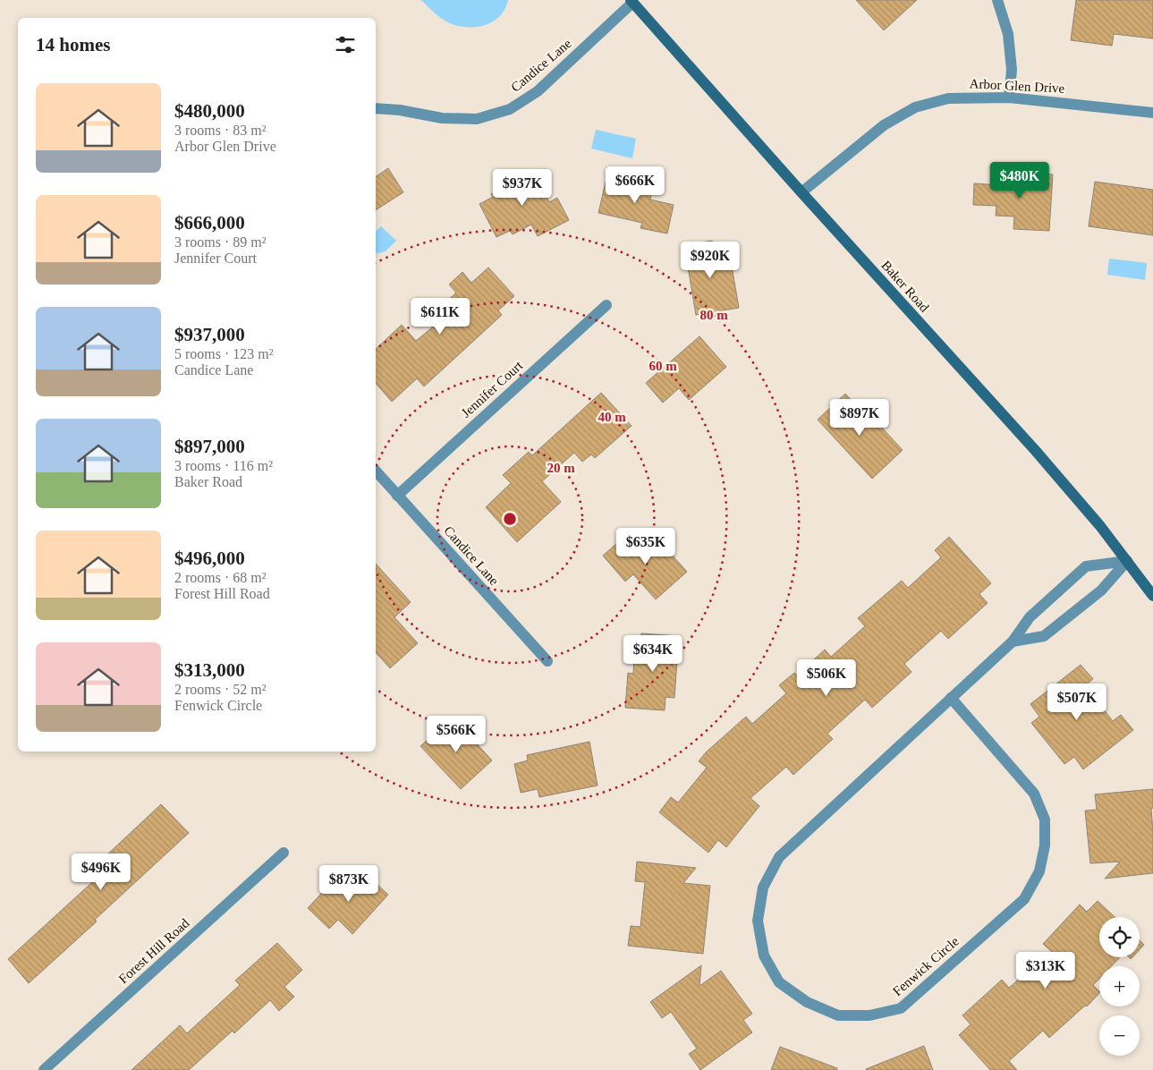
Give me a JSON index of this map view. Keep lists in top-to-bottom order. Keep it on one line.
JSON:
{"streets":{"main road":["Baker Road"],"street":["Candice Lane","Arbor Glen Drive","Jennifer Court","Forest Hill Road","Fenwick Circle"]},"crossings":[["Candice Lane","Baker Road"],["Candice Lane","Jennifer Court"],["Arbor Glen Drive","Baker Road"],["Baker Road","Fenwick Circle"]],"page":{"heading":"14 homes","list":[{"name":"$480,000","note":"3 rooms · 83 m² · Arbor Glen Drive"},{"name":"$666,000","note":"3 rooms · 89 m² · Jennifer Court"},{"name":"$937,000","note":"5 rooms · 123 m² · Candice Lane"},{"name":"$897,000","note":"3 rooms · 116 m² · Baker Road"},{"name":"$496,000","note":"2 rooms · 68 m² · Forest Hill Road"},{"name":"$313,000","note":"2 rooms · 52 m² · Fenwick Circle"}],"price":["$480K","$666K","$937K","$920K","$611K","$897K","$635K","$634K","$506K","$507K","$566K","$496K","$873K","$313K"],"map_buttons":["+","−"]},"rings":["80 m","60 m","40 m","20 m"]}
